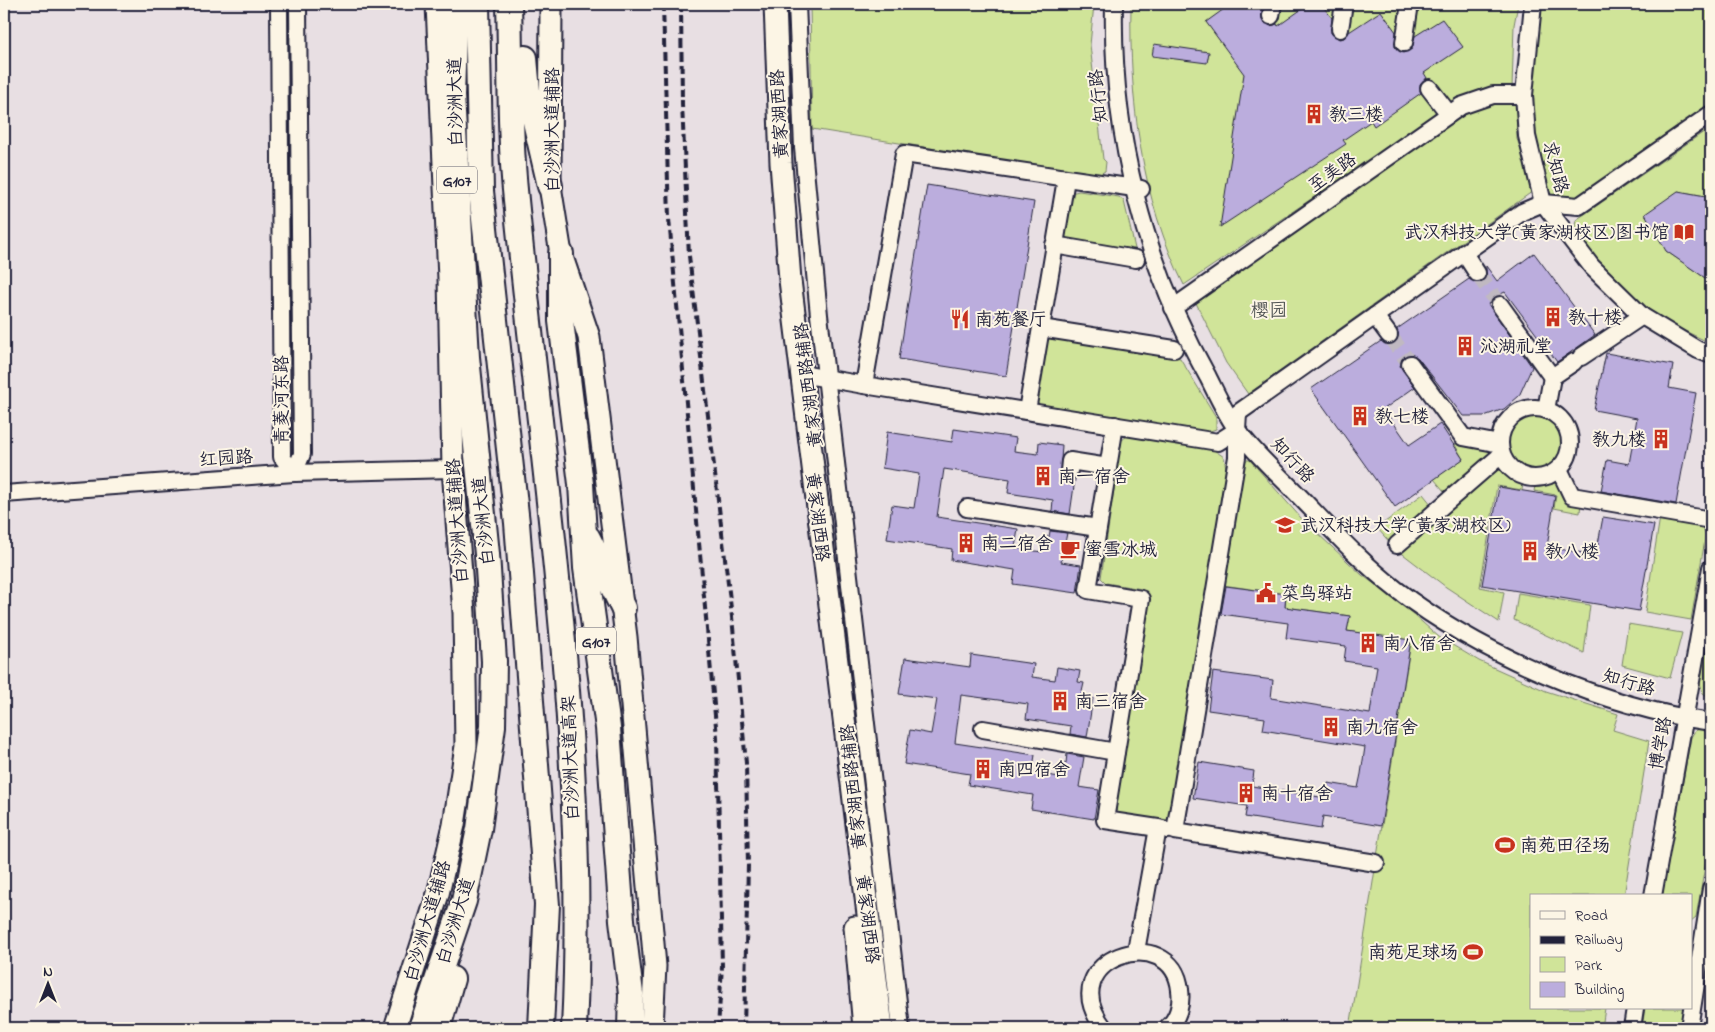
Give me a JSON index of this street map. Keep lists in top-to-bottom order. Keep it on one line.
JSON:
{"streets":{"highway":["白沙洲大道","G107","白沙洲大道高架"],"main road":["黄家湖西路","白沙洲大道辅路"],"street":["知行路","求知路","至美路","黄家湖西路辅路","青菱河东路","红园路","博学路"]},"crossings":[["知行路","至美路"],["知行路","博学路"],["白沙洲大道","白沙洲大道高架"],["白沙洲大道辅路","G107"],["白沙洲大道辅路","红园路"],["求知路","至美路"],["青菱河东路","红园路"]],"parks":["樱园"],"places":{"building":["教三楼","教十楼","沁湖礼堂","教七楼","教九楼","南一宿舍","南二宿舍","教八楼","南八宿舍","南三宿舍","南九宿舍","南四宿舍","南十宿舍"],"library":["武汉科技大学(黄家湖校区)图书馆"],"restaurant":["南苑餐厅"],"school or university":["武汉科技大学(黄家湖校区)"],"cafe":["蜜雪冰城"],"public building":["菜鸟驿站"],"sports":["南苑田径场","南苑足球场"]},"legend":["Road","Railway","Park","Building"],"north":"top"}
